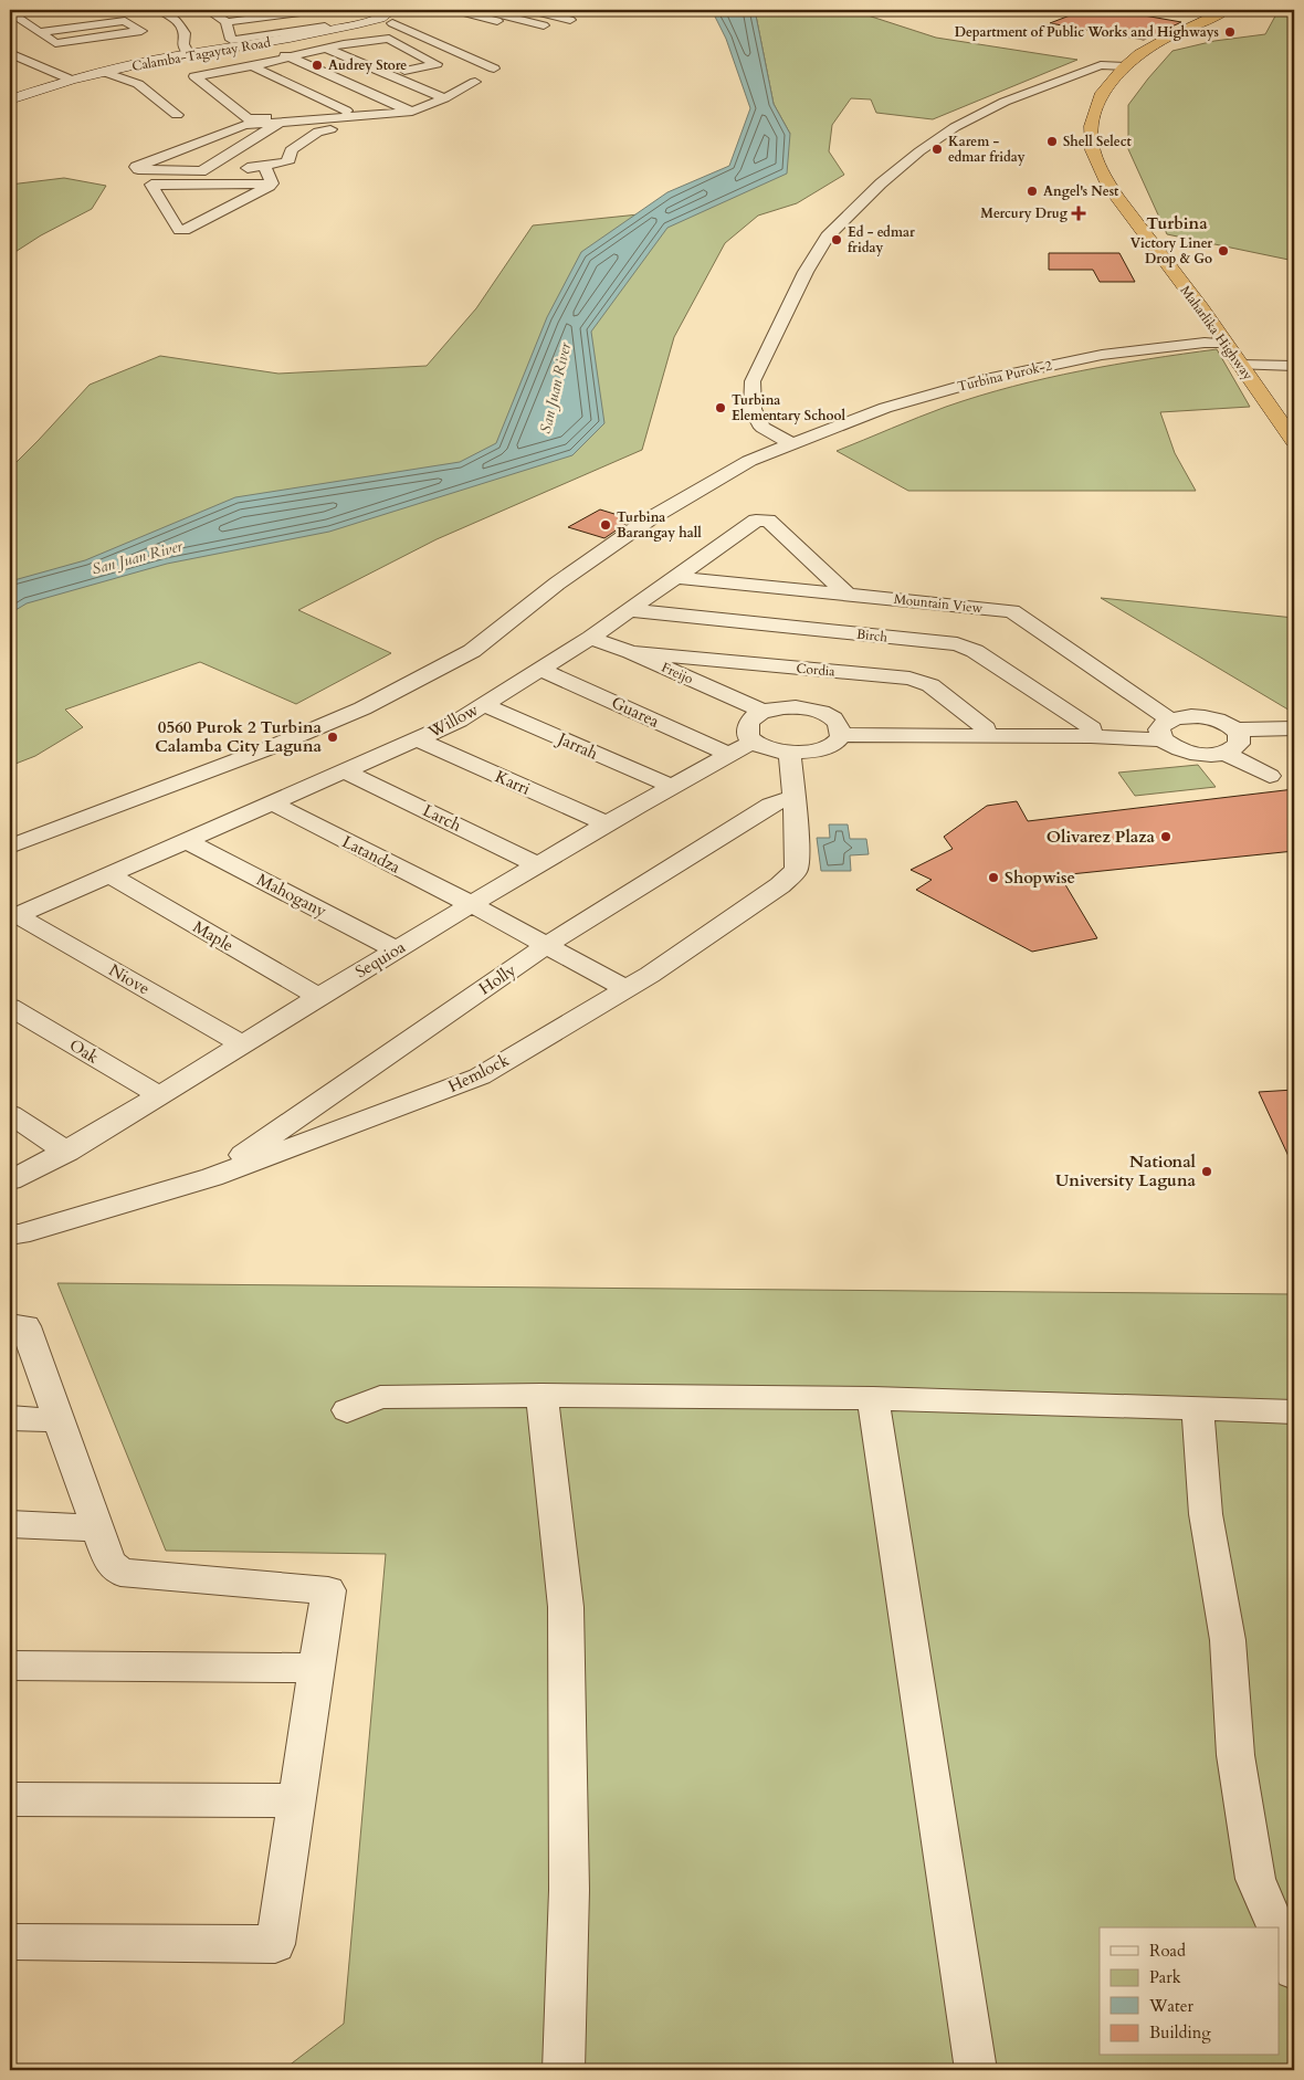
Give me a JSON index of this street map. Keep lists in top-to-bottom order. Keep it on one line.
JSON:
{"streets":{"highway":["Maharlika Highway"],"main road":["Calamba-Tagaytay Road"],"street":["Turbina Purok-2","Mountain View","Birch","Cordia","Freijo","Guarea","Willow","Jarrah","Karri","Larch","Latandza","Mahogany","Maple","Sequioa","Niove","Holly","Oak","Hemlock"]},"crossings":[["Maharlika Highway","Turbina Purok-2"],["Mountain View","Willow"],["Birch","Willow"],["Cordia","Freijo"],["Freijo","Willow"],["Guarea","Willow"],["Guarea","Sequioa"],["Willow","Jarrah"],["Willow","Karri"],["Willow","Larch"],["Willow","Latandza"],["Willow","Mahogany"],["Willow","Maple"],["Willow","Niove"],["Jarrah","Sequioa"],["Karri","Sequioa"],["Larch","Sequioa"],["Latandza","Sequioa"],["Latandza","Holly"],["Latandza","Hemlock"],["Mahogany","Sequioa"],["Maple","Sequioa"],["Sequioa","Niove"],["Sequioa","Oak"],["Holly","Hemlock"]],"districts":["Turbina"],"water":["San Juan River"],"places":{"other":["Department of Public Works and Highways","Audrey Store","Shell Select","Karem - edmar friday","Angel's Nest","Ed - edmar friday","Victory Liner Drop & Go","Turbina Elementary School","Turbina Barangay hall","0560 Purok 2 Turbina Calamba City Laguna","Olivarez Plaza","Shopwise","National University Laguna"],"health":["Mercury Drug"]},"legend":["Road","Park","Water","Building"]}
